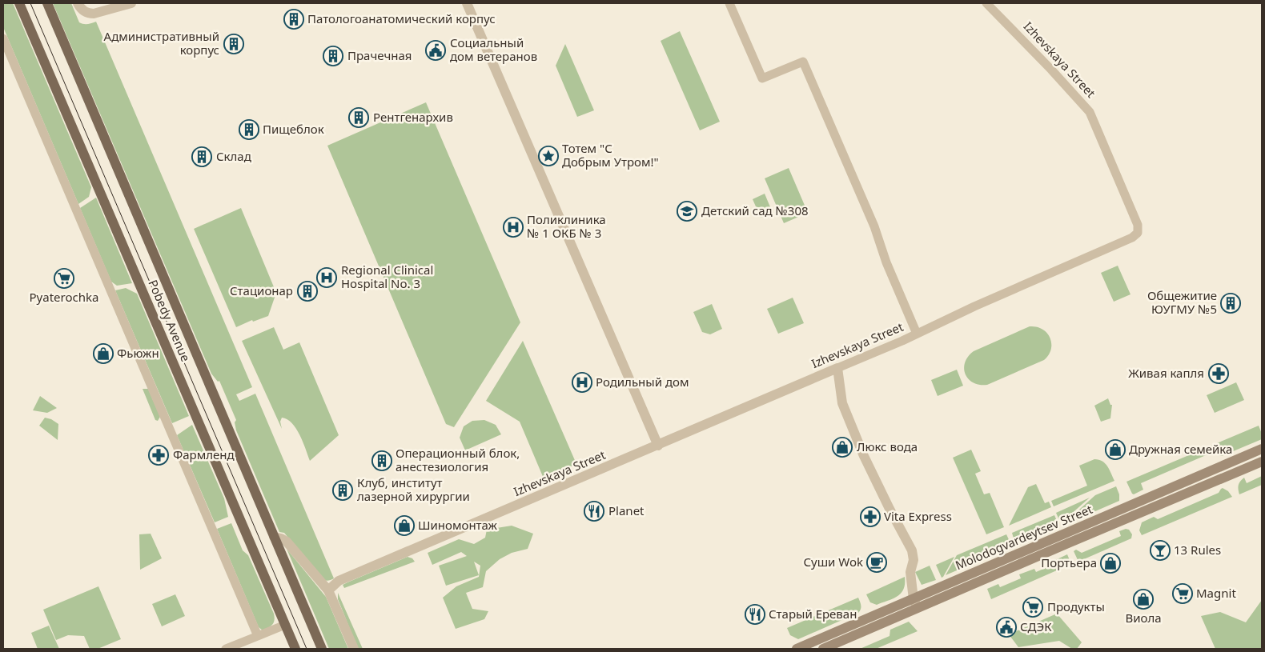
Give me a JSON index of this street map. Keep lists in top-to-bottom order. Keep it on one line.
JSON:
{"streets":{"main road":["Pobedy Avenue","Molodogvardeytsev Street"],"street":["Izhevskaya Street"]},"places":{"building":["Патологоанатомический корпус","Административный корпус","Прачечная","Рентгенархив","Пищеблок","Склад","Стационар","Общежитие ЮУГМУ №5","Операционный блок, анестезиология","Клуб, институт лазерной хирургии"],"public building":["Социальный дом ветеранов","СДЭК"],"place":["Тотем \"С Добрым Утром!\""],"school or university":["Детский сад №308"],"hospital":["Поликлиника № 1 ОКБ № 3","Regional Clinical Hospital No. 3","Родильный дом"],"supermarket":["Pyaterochka","Magnit","Продукты"],"shop":["Фьюжн","Люкс вода","Дружная семейка","Шиномонтаж","Портьера","Виола"],"pharmacy":["Живая капля","Фармленд","Vita Express"],"restaurant":["Planet","Старый Ереван"],"bar":["13 Rules"],"cafe":["Суши Wok"]}}
